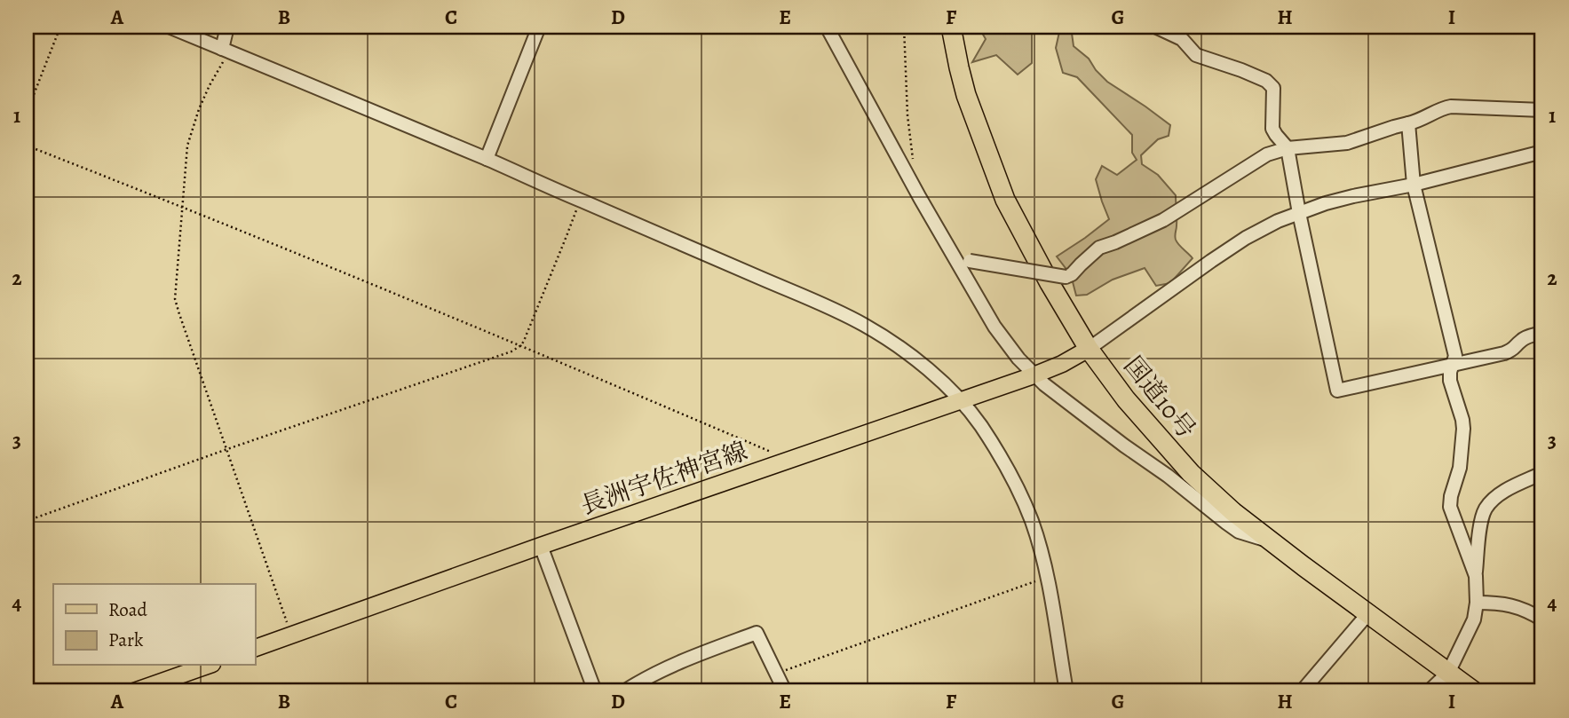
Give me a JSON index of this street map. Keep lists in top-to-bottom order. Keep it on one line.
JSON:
{"streets":{"highway":["国道10号"],"main road":["長洲宇佐神宮線"]},"crossings":[["国道10号","長洲宇佐神宮線"]],"legend":["Road","Park"],"grid":{"columns":["A","B","C","D","E","F","G","H","I"],"rows":["1","2","3","4"]}}
